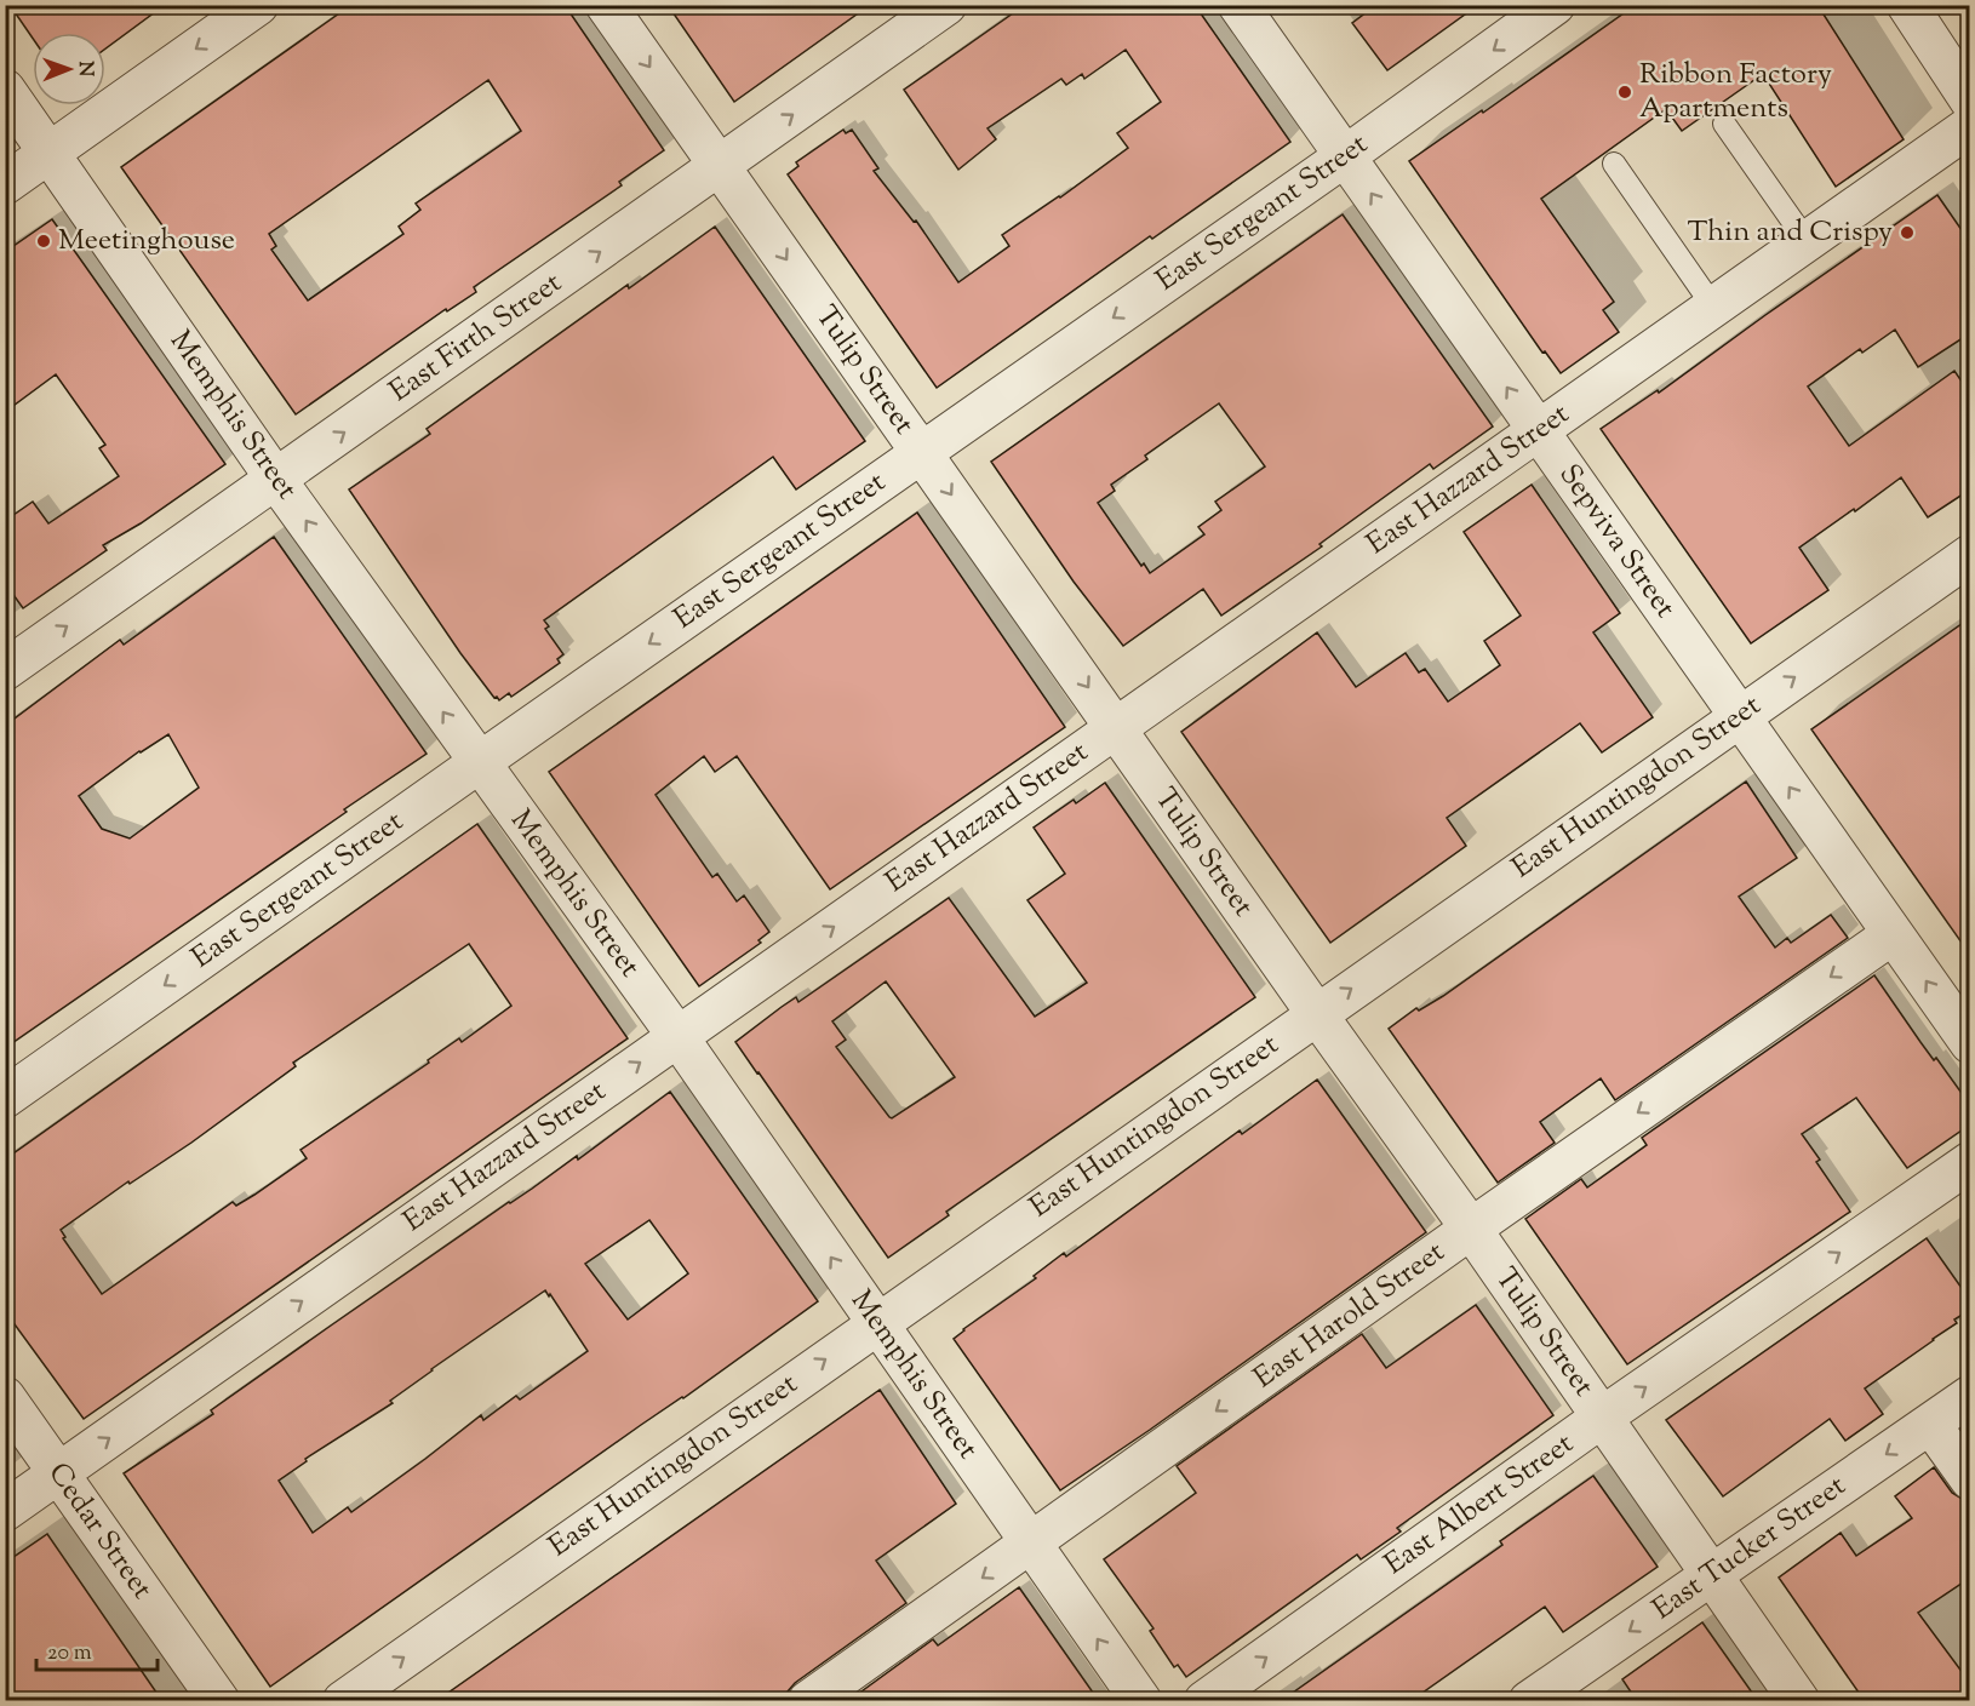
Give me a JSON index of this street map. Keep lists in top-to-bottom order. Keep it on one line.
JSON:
{"streets":{"street":["East Sergeant Street","East Firth Street","Tulip Street","Memphis Street","East Hazzard Street","Sepviva Street","East Huntingdon Street","East Harold Street","East Albert Street","Cedar Street","East Tucker Street"]},"crossings":[["East Sergeant Street","Tulip Street"],["East Sergeant Street","Memphis Street"],["East Sergeant Street","Sepviva Street"],["East Firth Street","Tulip Street"],["East Firth Street","Memphis Street"],["Tulip Street","East Hazzard Street"],["Tulip Street","East Huntingdon Street"],["Tulip Street","East Harold Street"],["Tulip Street","East Albert Street"],["Tulip Street","East Tucker Street"],["Memphis Street","East Hazzard Street"],["Memphis Street","East Huntingdon Street"],["Memphis Street","East Harold Street"],["East Hazzard Street","Sepviva Street"],["East Hazzard Street","Cedar Street"],["Sepviva Street","East Huntingdon Street"],["Sepviva Street","East Harold Street"]],"one_way":["East Sergeant Street","East Firth Street","Tulip Street","Memphis Street","East Hazzard Street","Sepviva Street","East Huntingdon Street","East Harold Street","East Albert Street","East Tucker Street"],"places":["Ribbon Factory Apartments","Thin and Crispy","Meetinghouse"],"scale_bar":"20 m","north":"right"}
